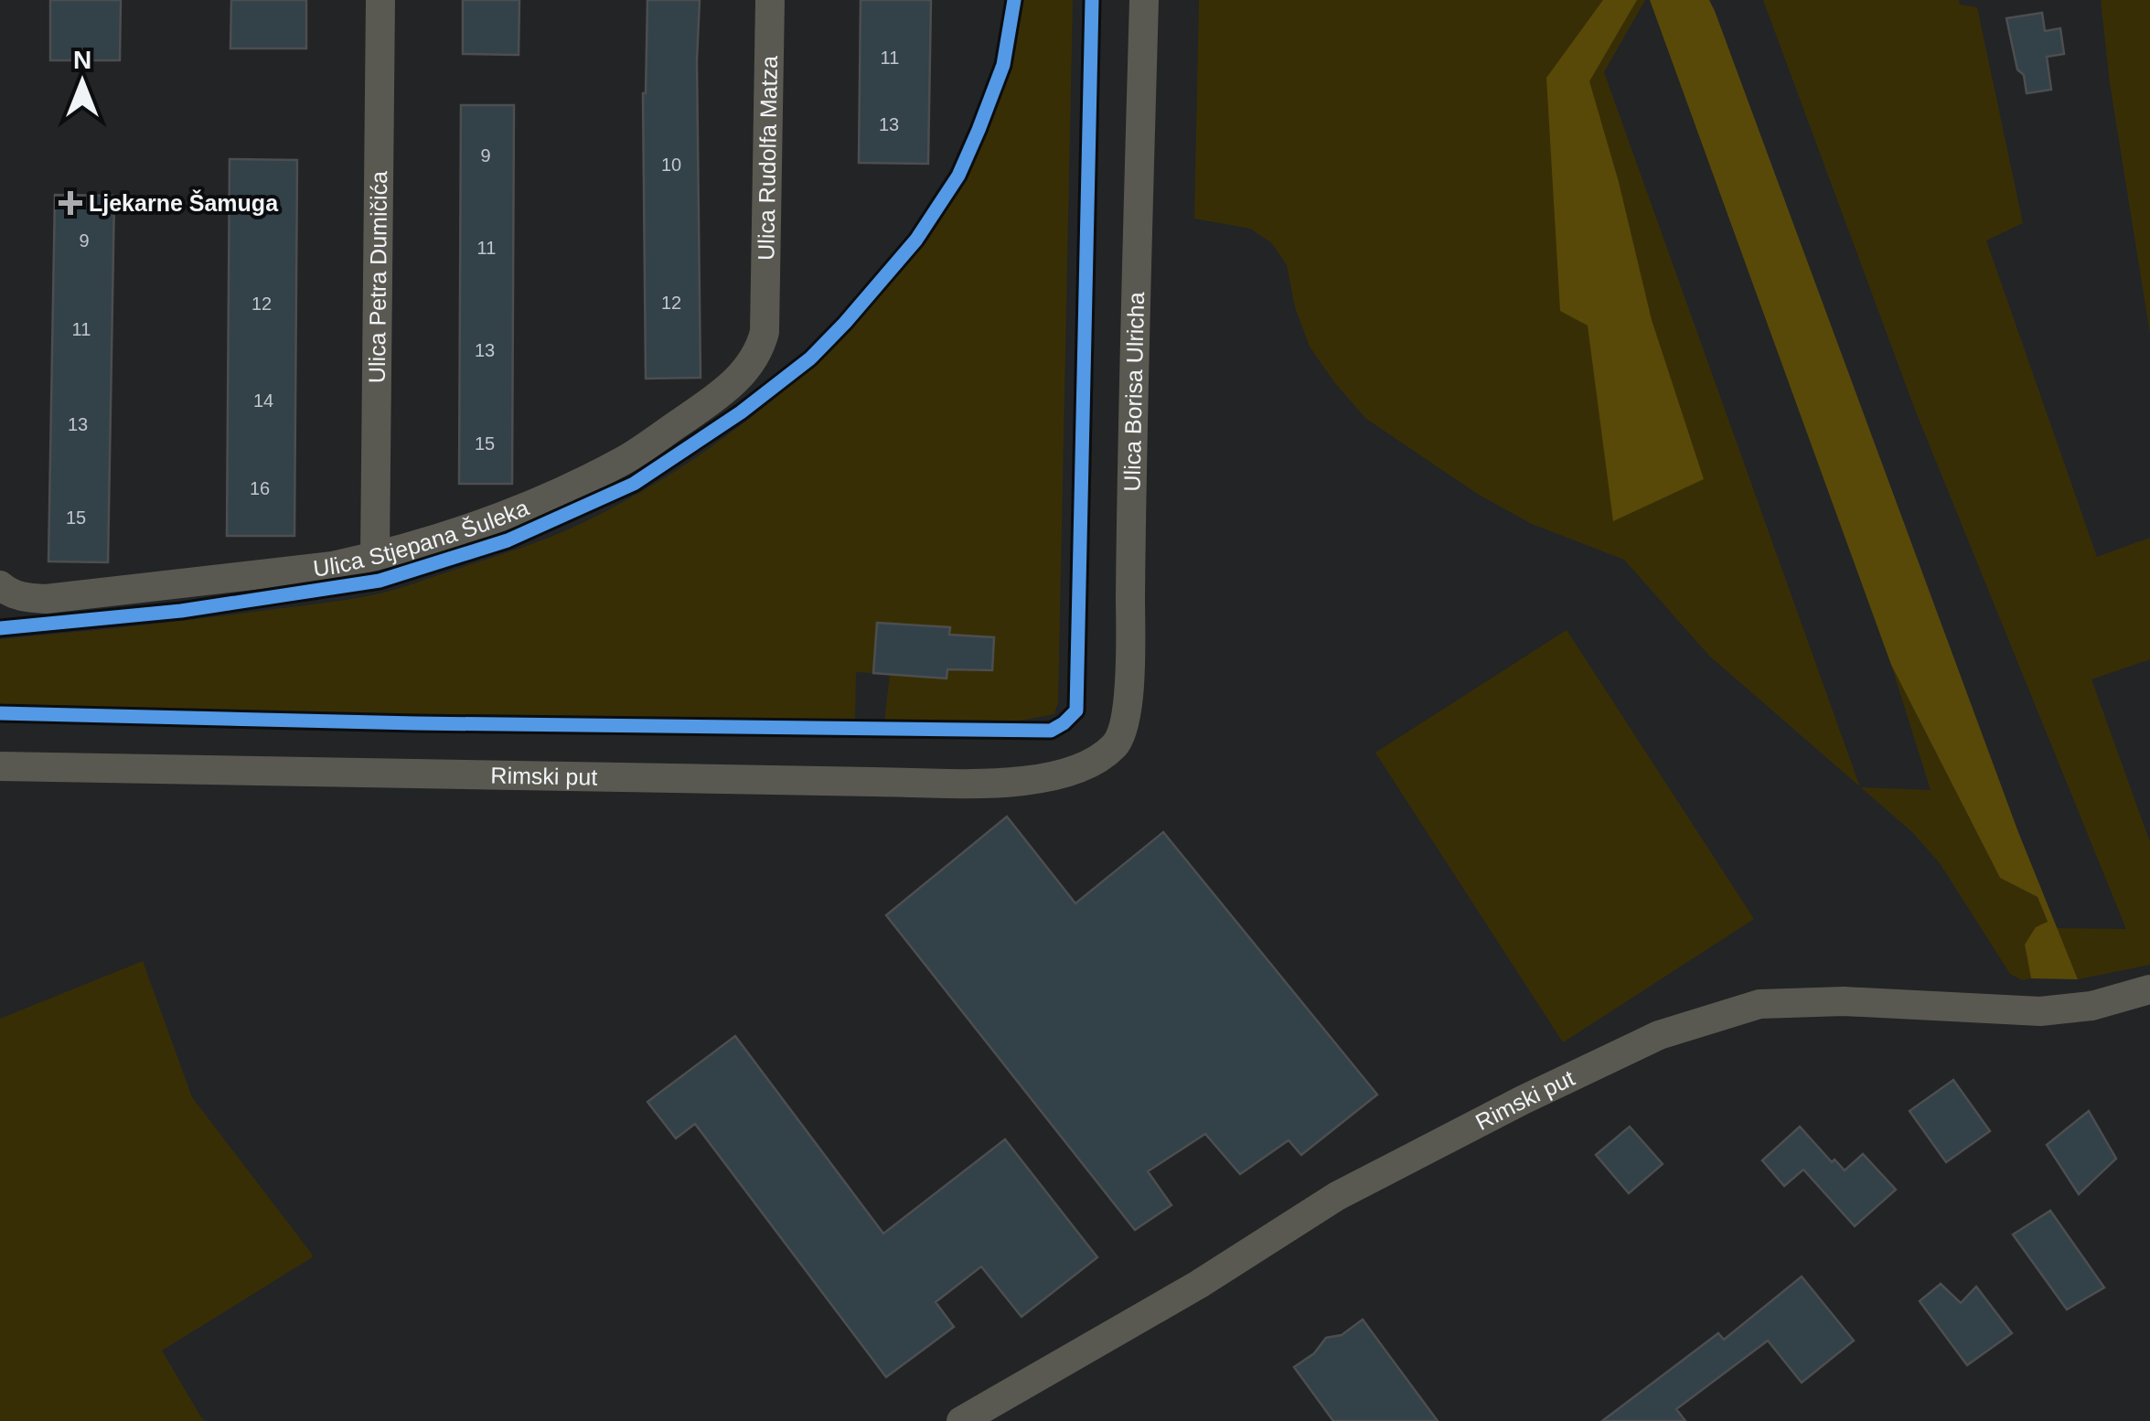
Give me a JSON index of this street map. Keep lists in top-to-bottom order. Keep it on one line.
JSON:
{"streets":{"street":["Ulica Rudolfa Matza","Ulica Petra Dumičića","Ulica Borisa Ulricha","Ulica Stjepana Šuleka","Rimski put"]},"crossings":[["Ulica Rudolfa Matza","Ulica Stjepana Šuleka"],["Ulica Petra Dumičića","Ulica Stjepana Šuleka"],["Ulica Borisa Ulricha","Rimski put"]],"places":{"health":["Ljekarne Šamuga"]},"house_numbers":["11","13","9","10","9","11","12","12","11","13","14","13","15","16","15"],"north":"top"}
